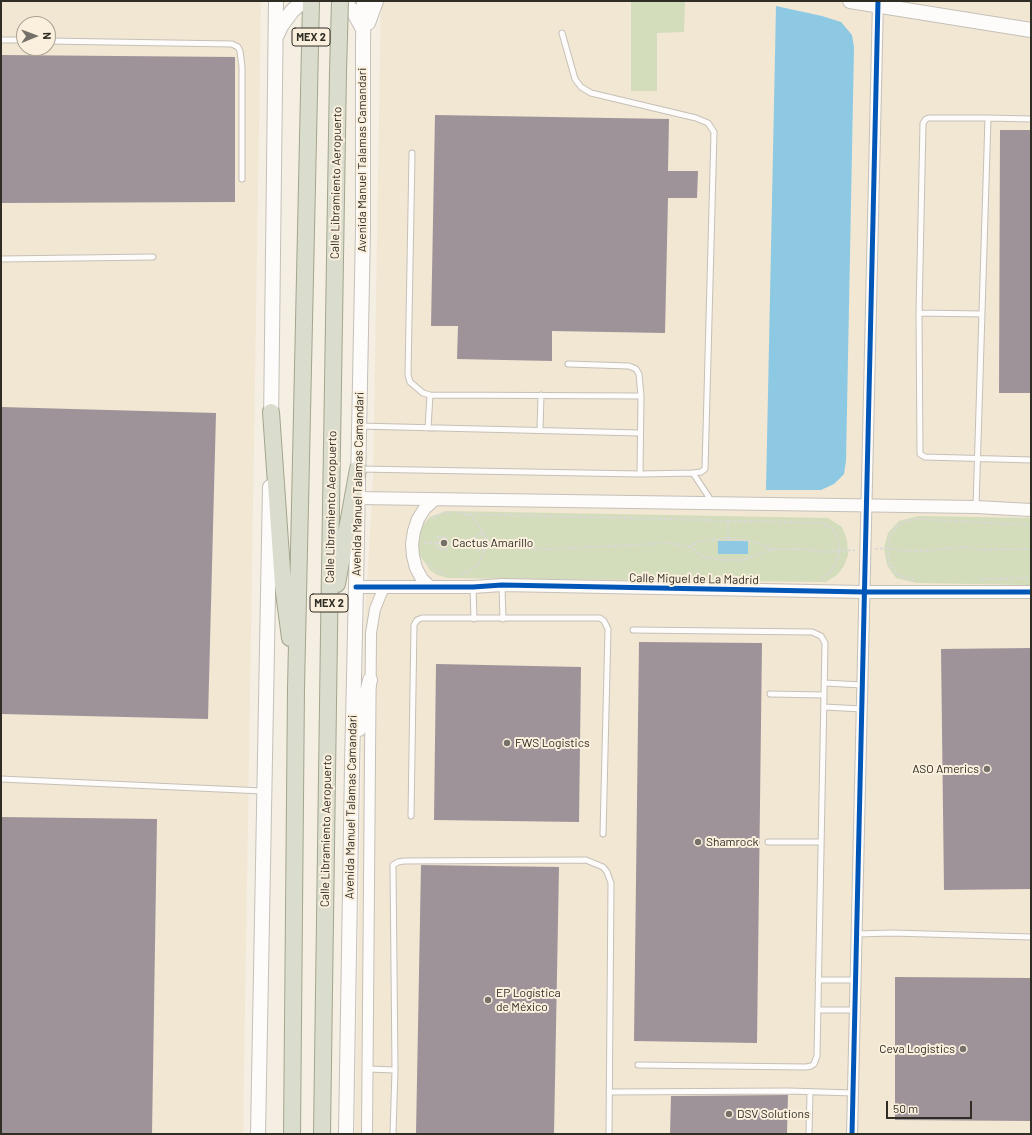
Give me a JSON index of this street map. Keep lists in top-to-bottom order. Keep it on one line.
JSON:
{"streets":{"highway":["MEX 2","Calle Libramiento Aeropuerto"],"main road":["Avenida Manuel Talamas Camandari"],"street":["Calle Miguel de La Madrid"]},"crossings":[["Avenida Manuel Talamas Camandari","Calle Miguel de La Madrid"]],"places":["Cactus Amarillo","FWS Logistics","ASO Americs","Shamrock","EP Logística de México","Ceva Logistics","DSV Solutions"],"scale_bar":"50 m","north":"right"}
